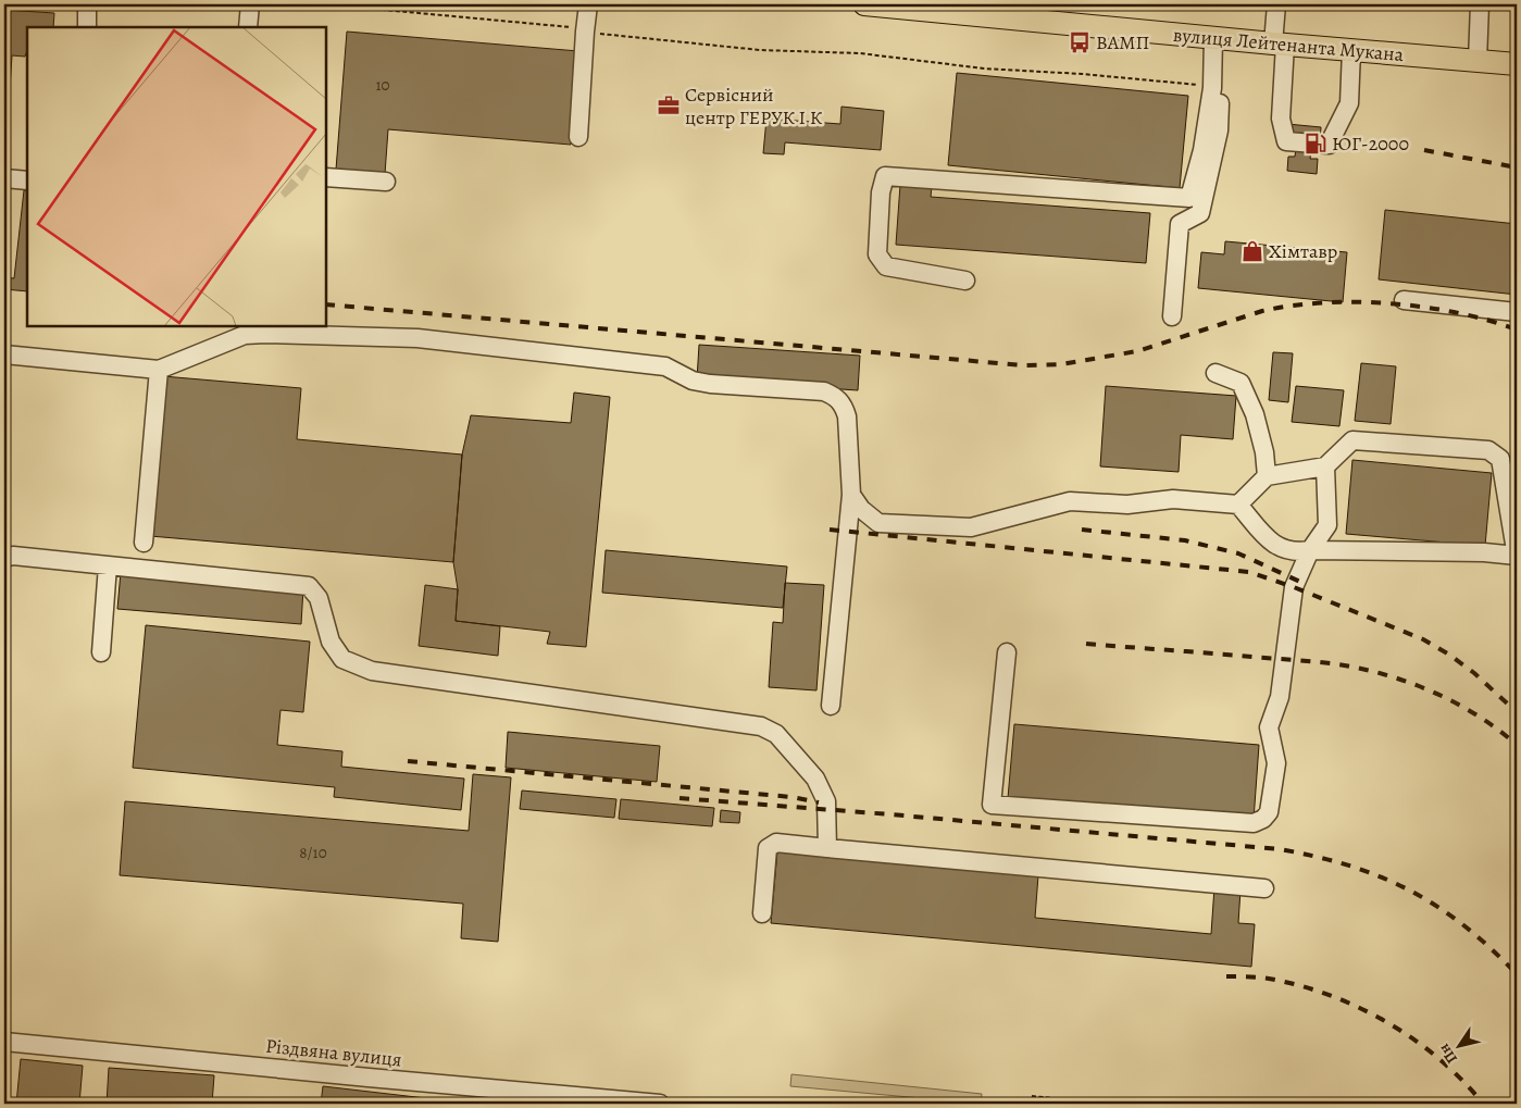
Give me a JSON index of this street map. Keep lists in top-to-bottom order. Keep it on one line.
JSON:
{"streets":{"main road":["вулиця Лейтенанта Мукана"],"street":["Різдвяна вулиця"]},"places":{"bus stop":["ВАМП"],"office":["Сервісний центр ГЕРУК І К"],"fuel station":["ЮГ-2000"],"shop":["Хімтавр"]},"house_numbers":["10","8/10"],"north":"bottom left"}
